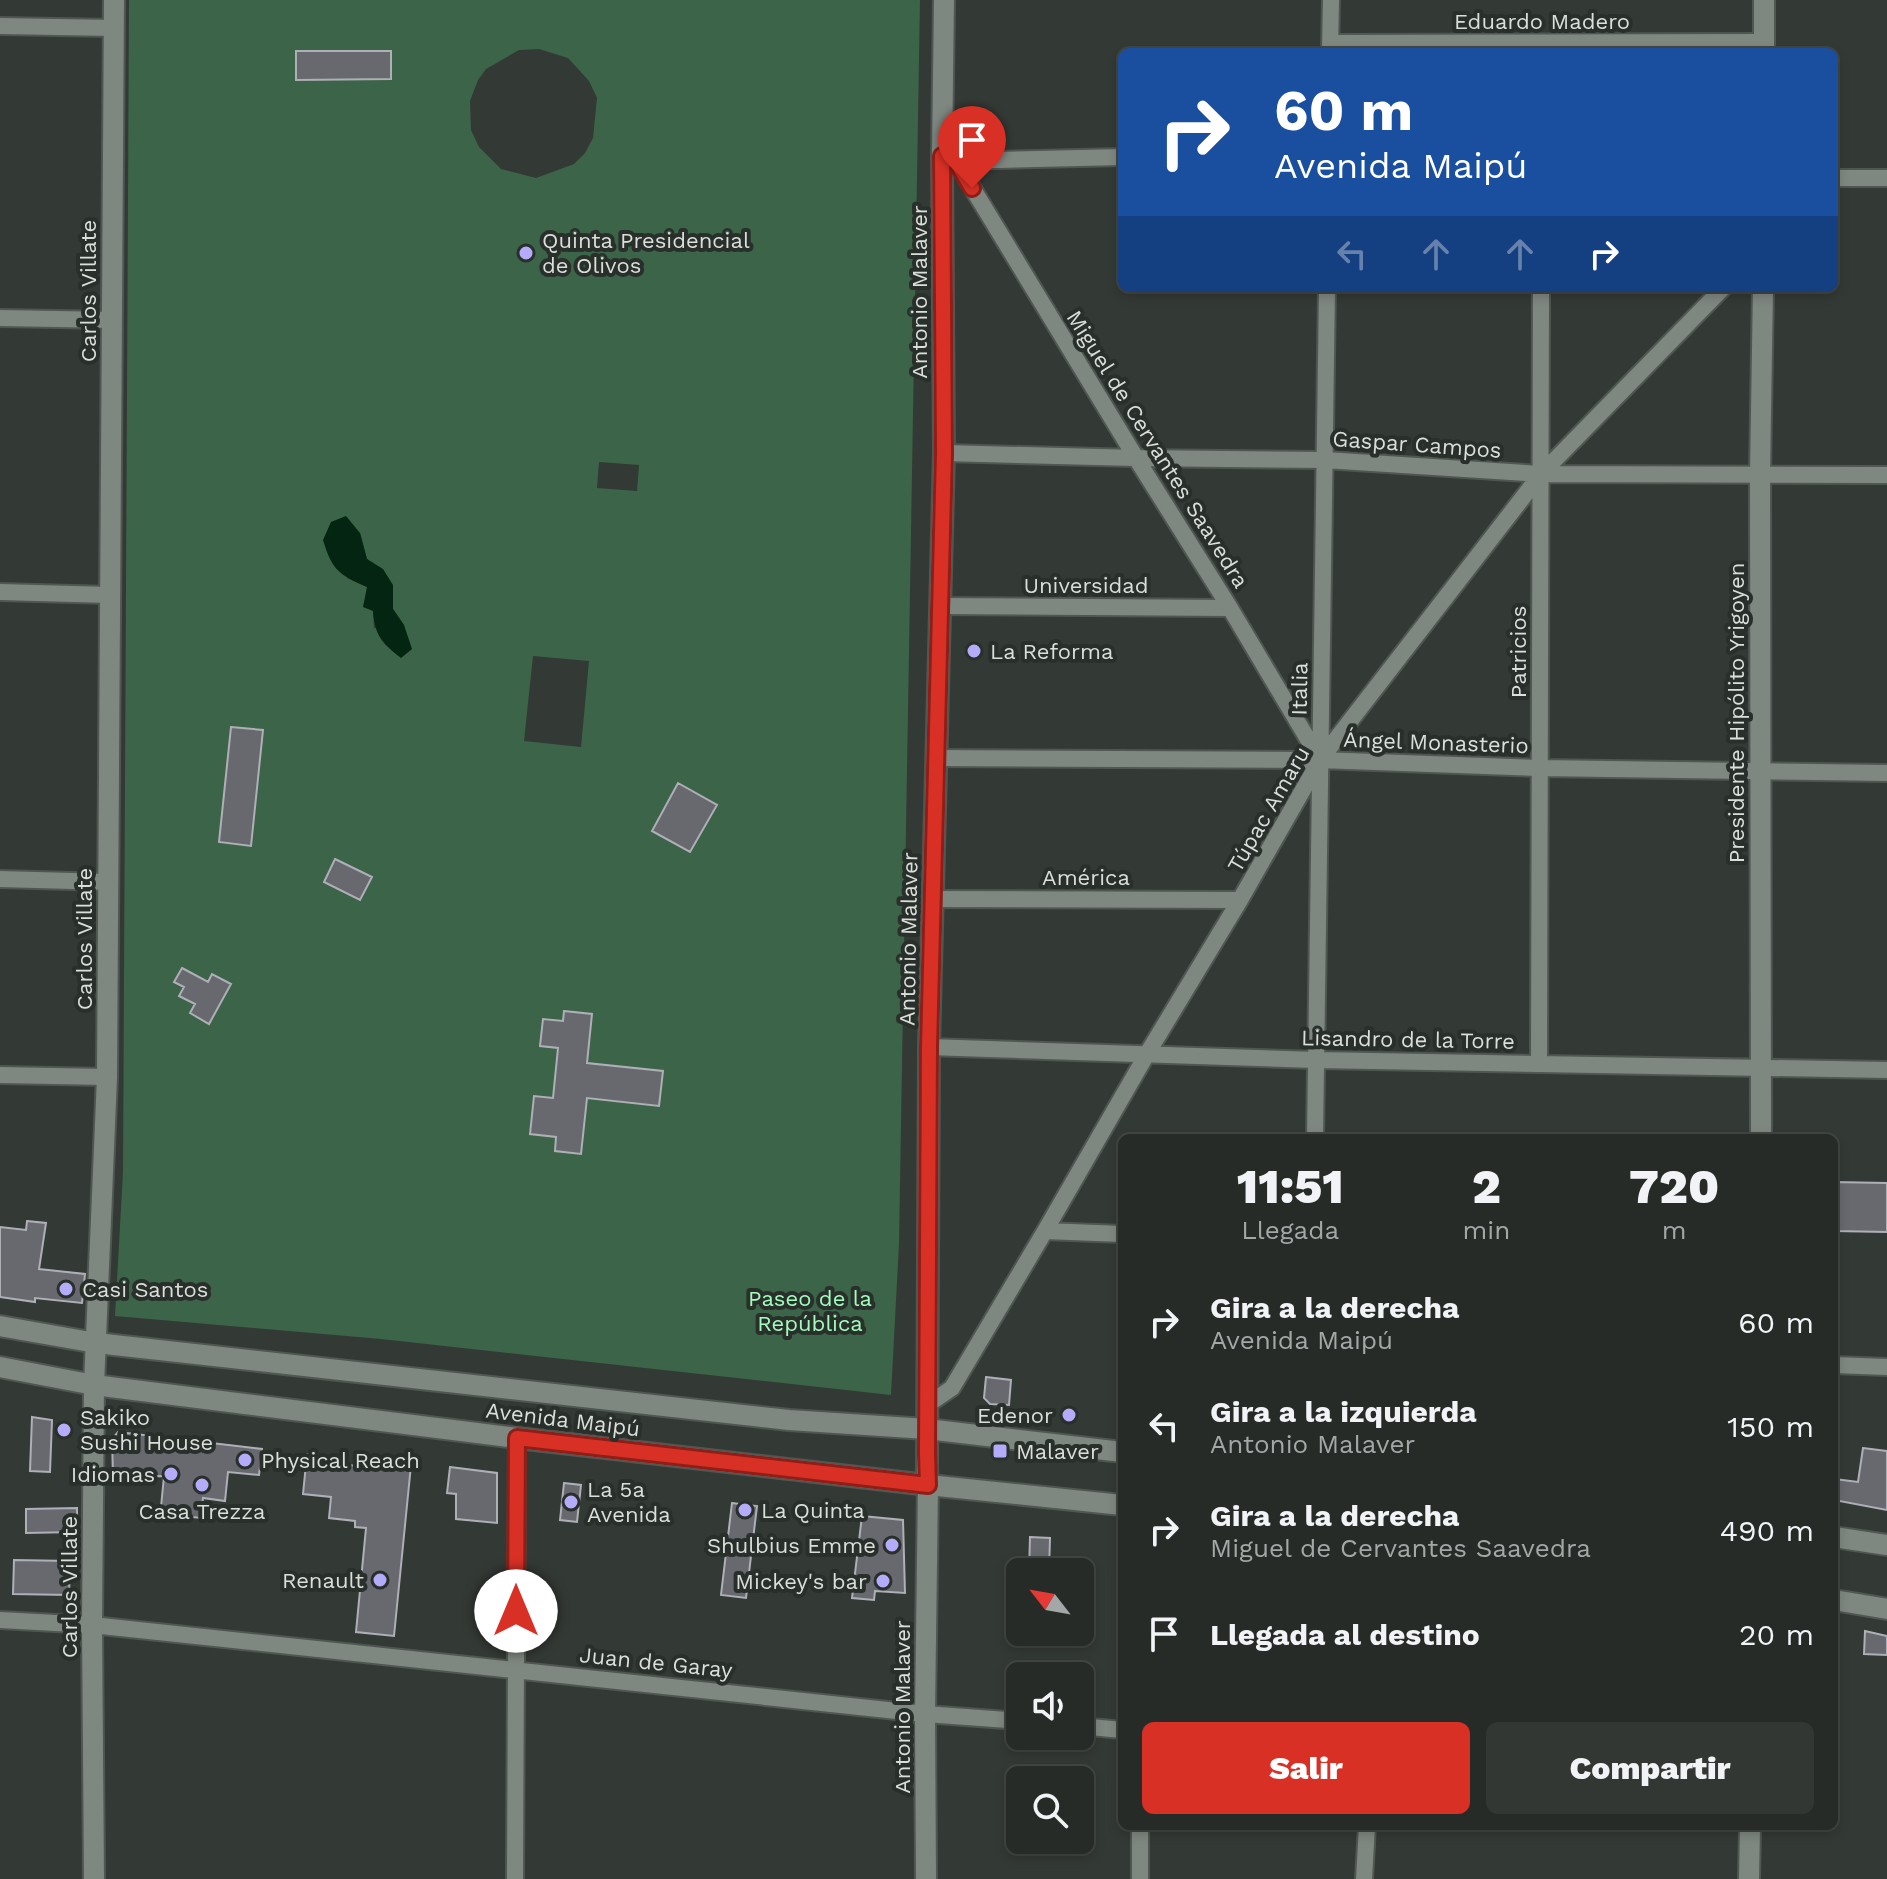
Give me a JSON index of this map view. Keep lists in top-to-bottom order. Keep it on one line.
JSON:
{"streets":{"street":["Eduardo Madero","Carlos Villate","Antonio Malaver","Gaspar Campos","Miguel de Cervantes Saavedra","Universidad","Patricios","Italia","Presidente Hipólito Yrigoyen","Ángel Monasterio","Túpac Amaru","América","Lisandro de la Torre","Avenida Maipú","Juan de Garay"]},"crossings":[["Carlos Villate","Avenida Maipú"],["Carlos Villate","Juan de Garay"],["Antonio Malaver","Gaspar Campos"],["Antonio Malaver","Miguel de Cervantes Saavedra"],["Antonio Malaver","Universidad"],["Antonio Malaver","Ángel Monasterio"],["Antonio Malaver","Túpac Amaru"],["Antonio Malaver","América"],["Antonio Malaver","Lisandro de la Torre"],["Antonio Malaver","Avenida Maipú"],["Antonio Malaver","Juan de Garay"],["Gaspar Campos","Miguel de Cervantes Saavedra"],["Gaspar Campos","Patricios"],["Gaspar Campos","Italia"],["Gaspar Campos","Presidente Hipólito Yrigoyen"],["Gaspar Campos","Túpac Amaru"],["Miguel de Cervantes Saavedra","Universidad"],["Miguel de Cervantes Saavedra","Italia"],["Miguel de Cervantes Saavedra","Ángel Monasterio"],["Miguel de Cervantes Saavedra","Túpac Amaru"],["Patricios","Ángel Monasterio"],["Patricios","Túpac Amaru"],["Patricios","Lisandro de la Torre"],["Italia","Ángel Monasterio"],["Italia","Túpac Amaru"],["Italia","Lisandro de la Torre"],["Presidente Hipólito Yrigoyen","Ángel Monasterio"],["Presidente Hipólito Yrigoyen","Lisandro de la Torre"],["Ángel Monasterio","Túpac Amaru"],["Túpac Amaru","América"],["Túpac Amaru","Lisandro de la Torre"]],"parks":["Paseo de la República"],"places":{"other":["Quinta Presidencial de Olivos","La Reforma","Casi Santos","Edenor","Sakiko Sushi House","Physical Reach","Idiomas","Casa Trezza","La 5a Avenida","La Quinta","Shulbius Emme","Renault","Mickey's bar"],"transit":["Malaver"]},"north":"top left","page":{"turn":["60 m","Avenida Maipú"],"eta":["11:51","Llegada","2","min","720","m"],"list":[{"name":"Gira a la derecha","note":"Avenida Maipú","value":"60 m"},{"name":"Gira a la izquierda","note":"Antonio Malaver","value":"150 m"},{"name":"Gira a la derecha","note":"Miguel de Cervantes Saavedra","value":"490 m"},{"name":"Llegada al destino","value":"20 m"}],"buttons":["Salir","Compartir"]}}
